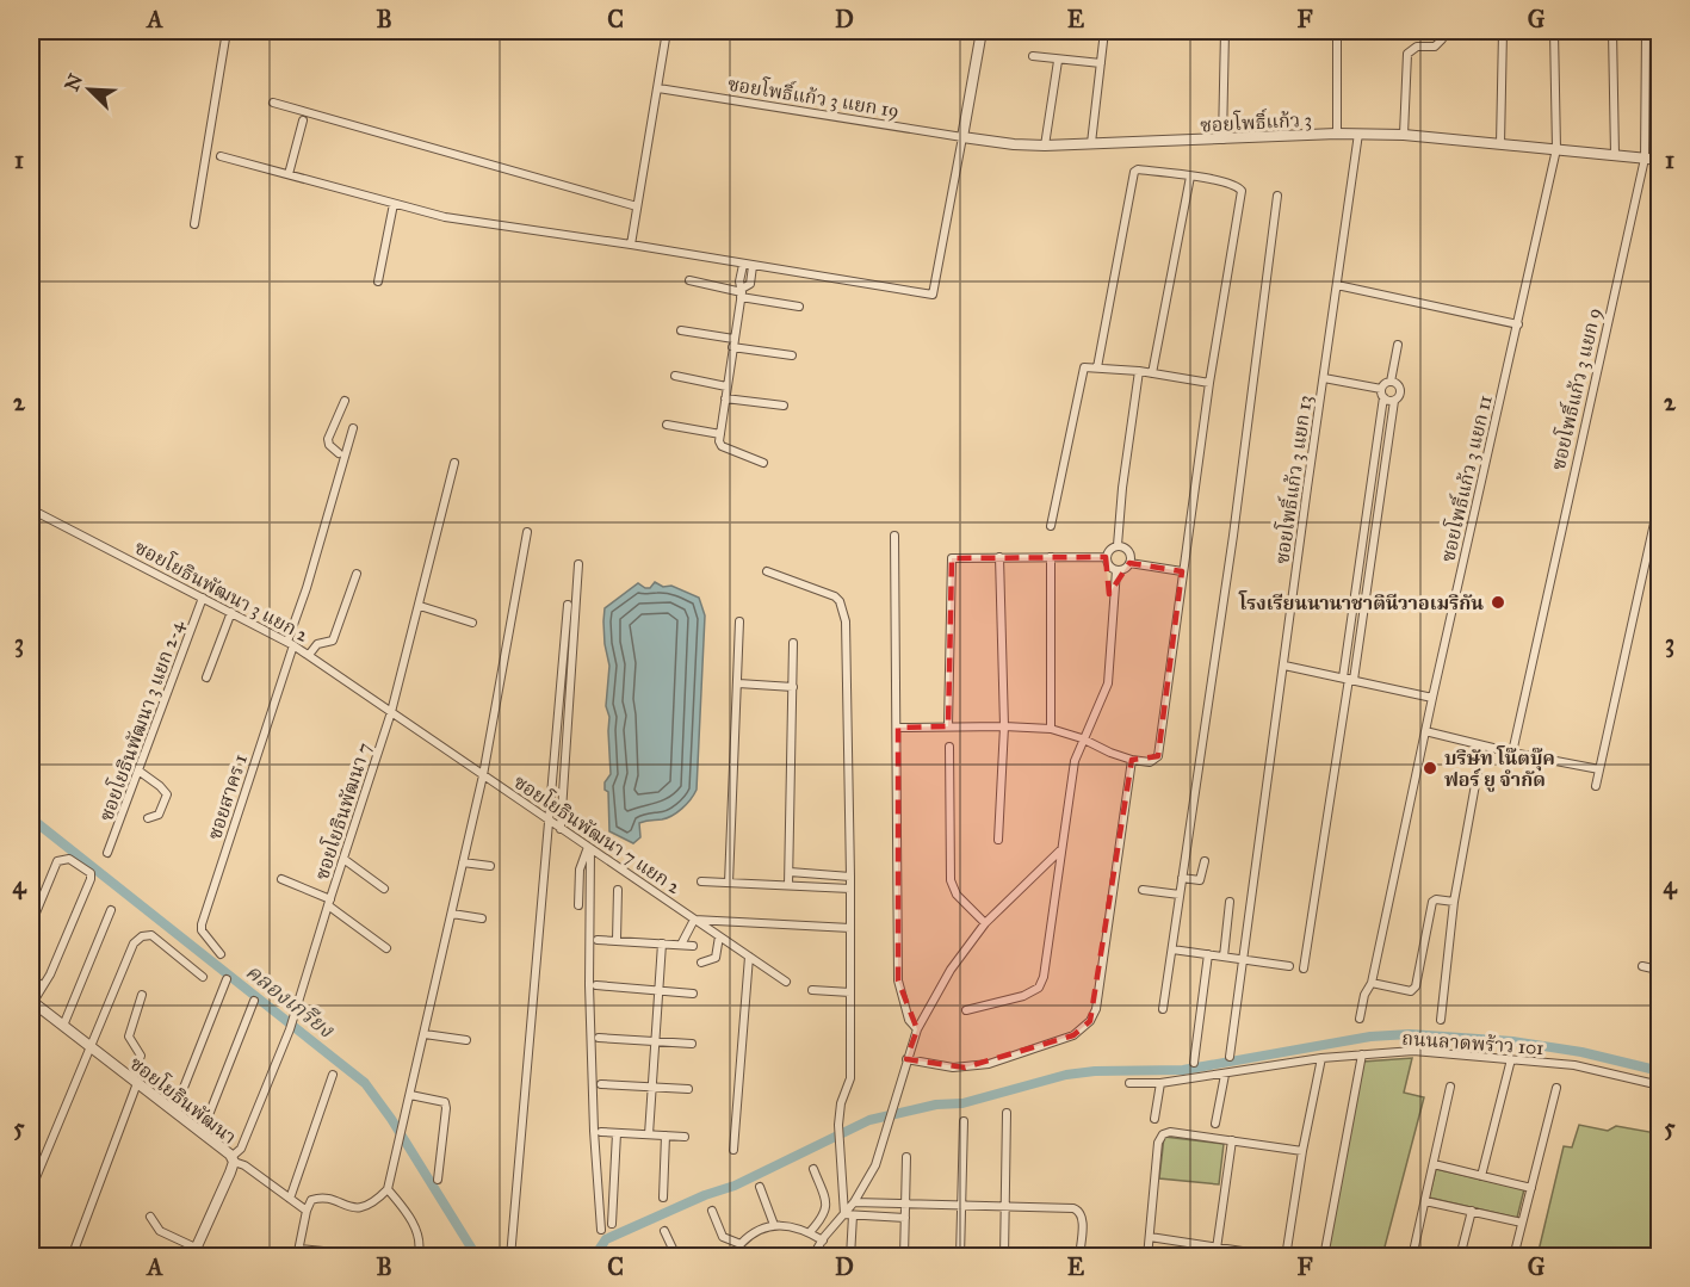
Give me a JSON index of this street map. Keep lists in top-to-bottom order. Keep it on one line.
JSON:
{"streets":{"street":["ซอยโพธิ์แก้ว 3 แยก 19","ซอยโพธิ์แก้ว 3","ซอยโพธิ์แก้ว 3 แยก 9","ซอยโพธิ์แก้ว 3 แยก 11","ซอยโพธิ์แก้ว 3 แยก 13","ซอยโยธินพัฒนา 3 แยก 2","ซอยโยธินพัฒนา 3 แยก 2-4","ซอยสาคร 1","ซอยโยธินพัฒนา 7","ซอยโยธินพัฒนา 7 แยก 2","ถนนลาดพร้าว 101","ซอยโยธินพัฒนา"]},"crossings":[["ซอยโพธิ์แก้ว 3 แยก 19","ซอยโพธิ์แก้ว 3"],["ซอยโพธิ์แก้ว 3","ซอยโพธิ์แก้ว 3 แยก 9"],["ซอยโพธิ์แก้ว 3","ซอยโพธิ์แก้ว 3 แยก 11"],["ซอยโพธิ์แก้ว 3","ซอยโพธิ์แก้ว 3 แยก 13"],["ซอยโยธินพัฒนา 3 แยก 2","ซอยโยธินพัฒนา 3 แยก 2-4"],["ซอยโยธินพัฒนา 3 แยก 2","ซอยสาคร 1"],["ซอยโยธินพัฒนา 3 แยก 2","ซอยโยธินพัฒนา 7"],["ซอยโยธินพัฒนา 3 แยก 2","ซอยโยธินพัฒนา 7 แยก 2"],["ซอยโยธินพัฒนา 7","ซอยโยธินพัฒนา 7 แยก 2"],["ซอยโยธินพัฒนา 7","ซอยโยธินพัฒนา"]],"water":["คลองเกรียง"],"places":["โรงเรียนนานาชาตินีวาอเมริกัน","บริษัท โน๊ตบุ๊ค ฟอร์ ยู จำกัด"],"north":"top left","grid":{"columns":["A","B","C","D","E","F","G"],"rows":["1","2","3","4","5"]}}
